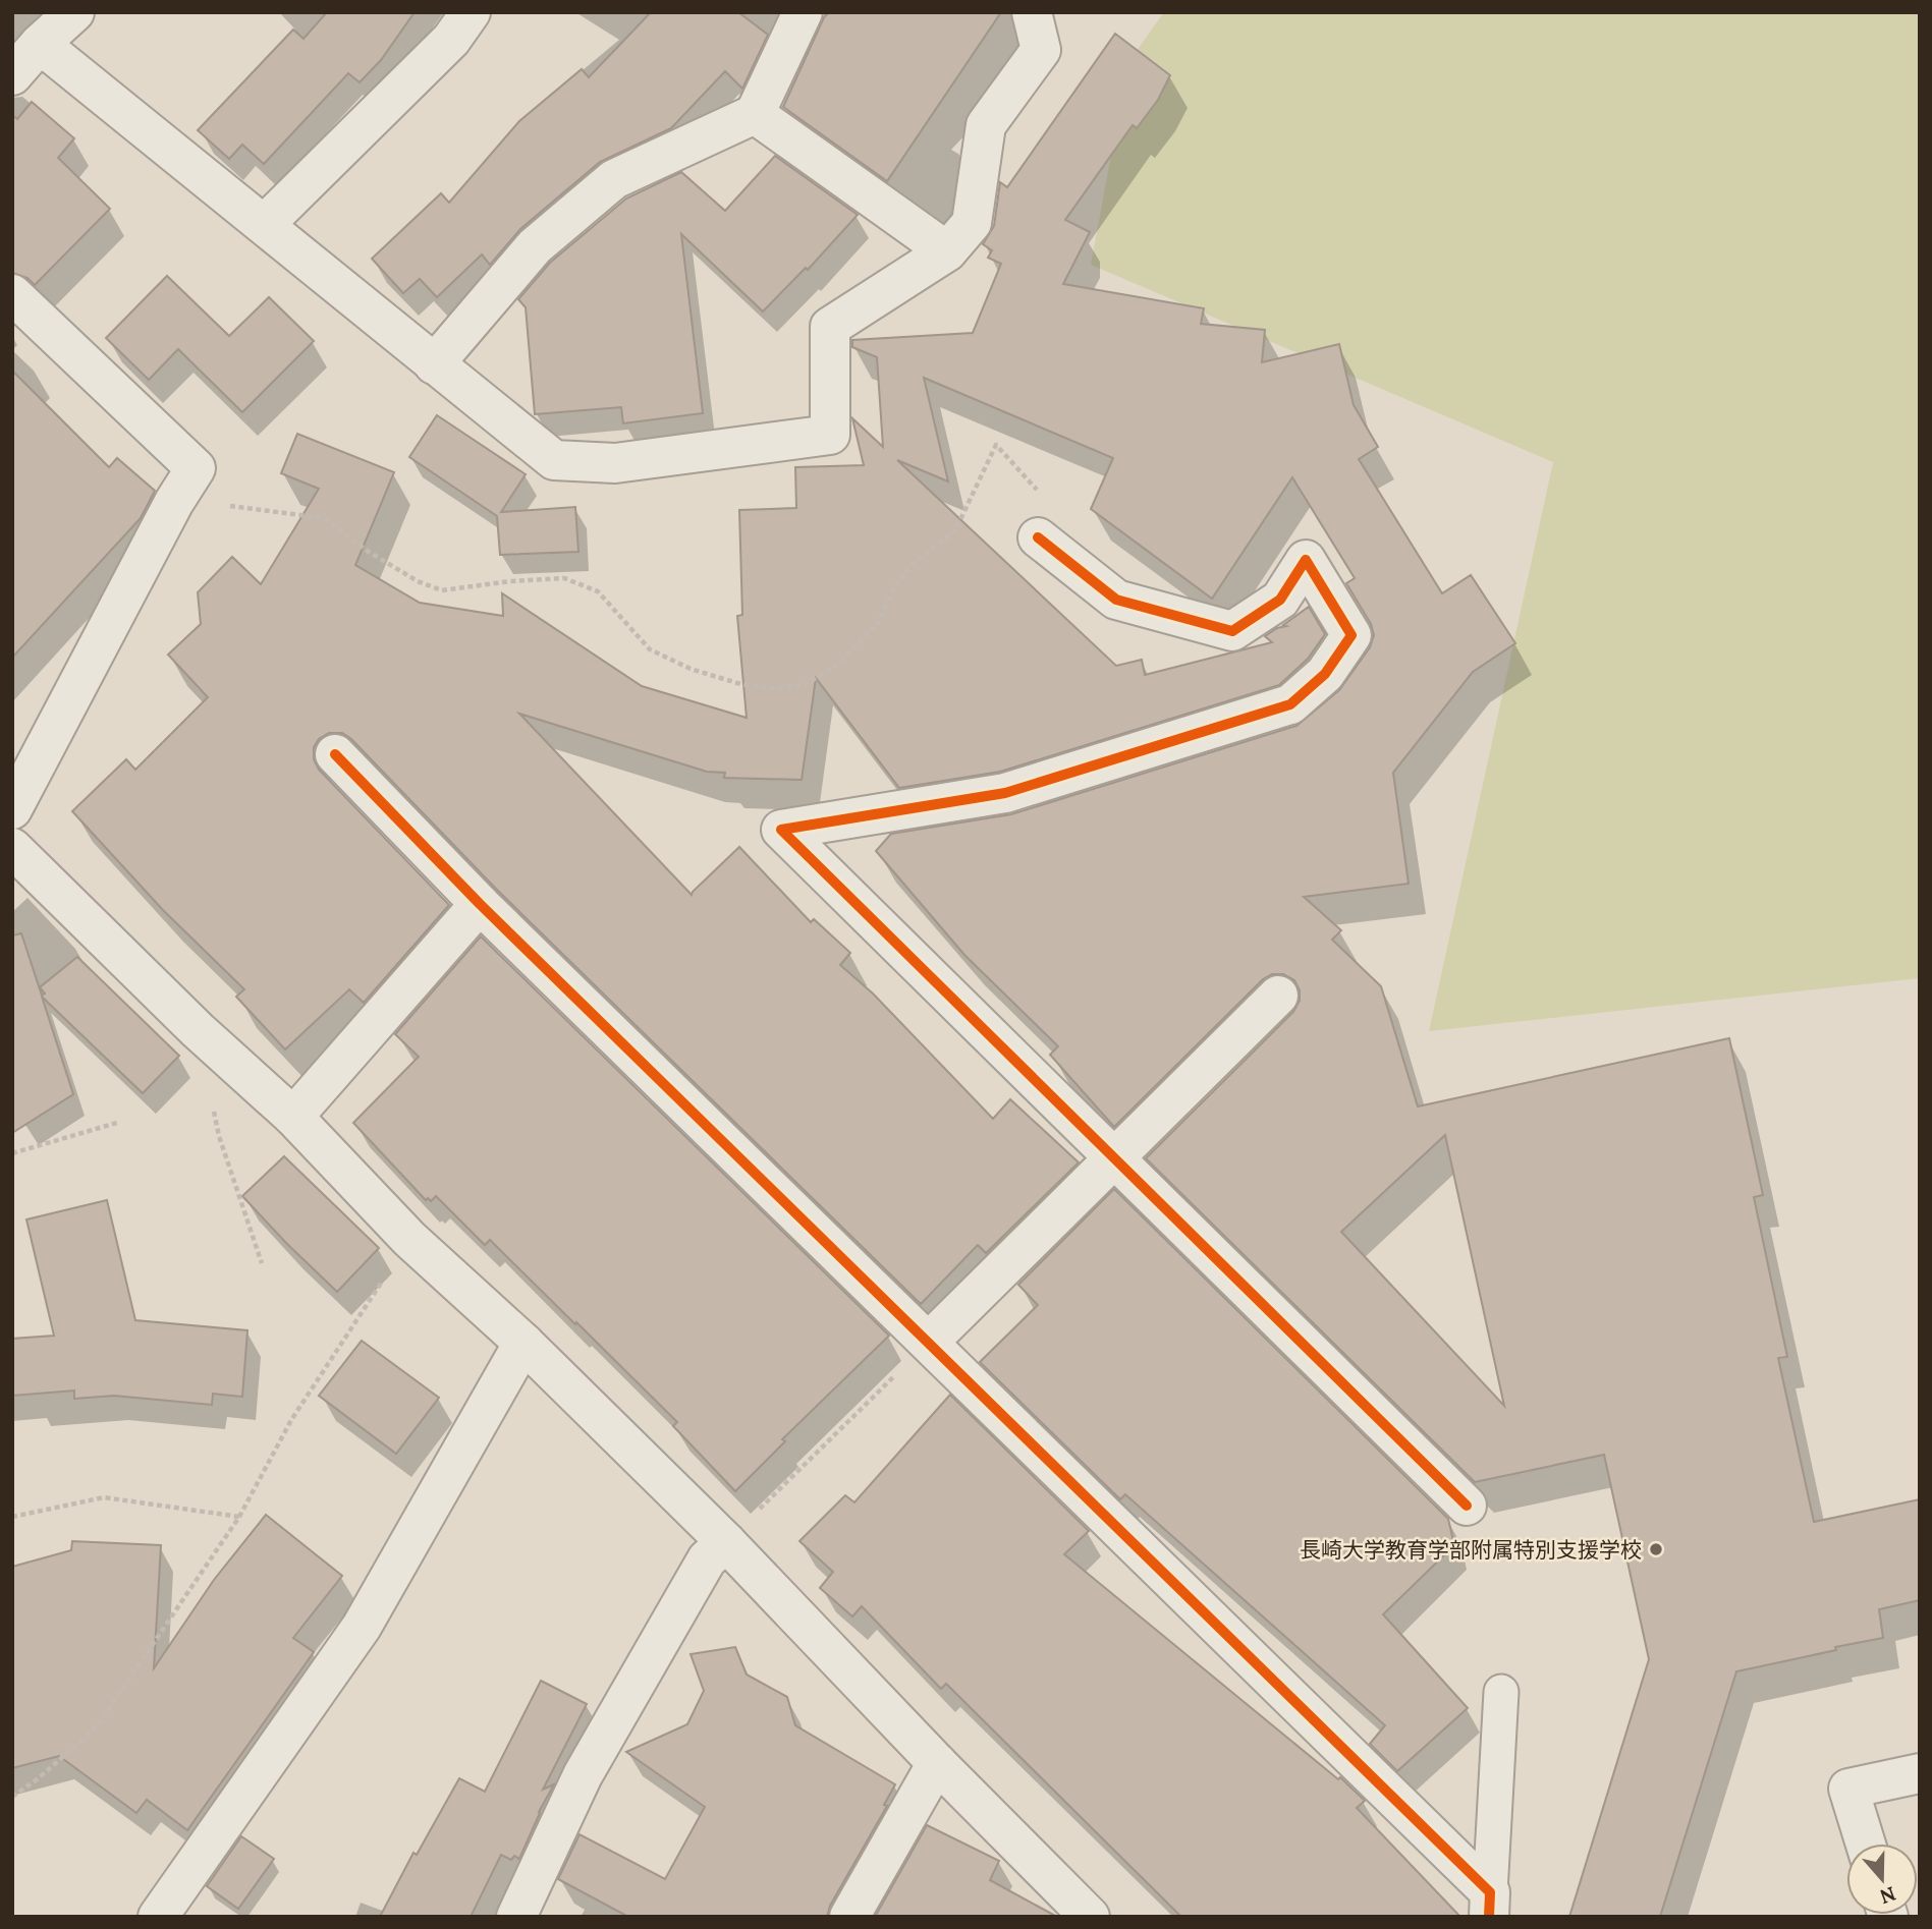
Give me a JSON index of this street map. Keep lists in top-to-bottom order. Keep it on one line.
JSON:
{"places":["長崎大学教育学部附属特別支援学校"],"north":"bottom"}
